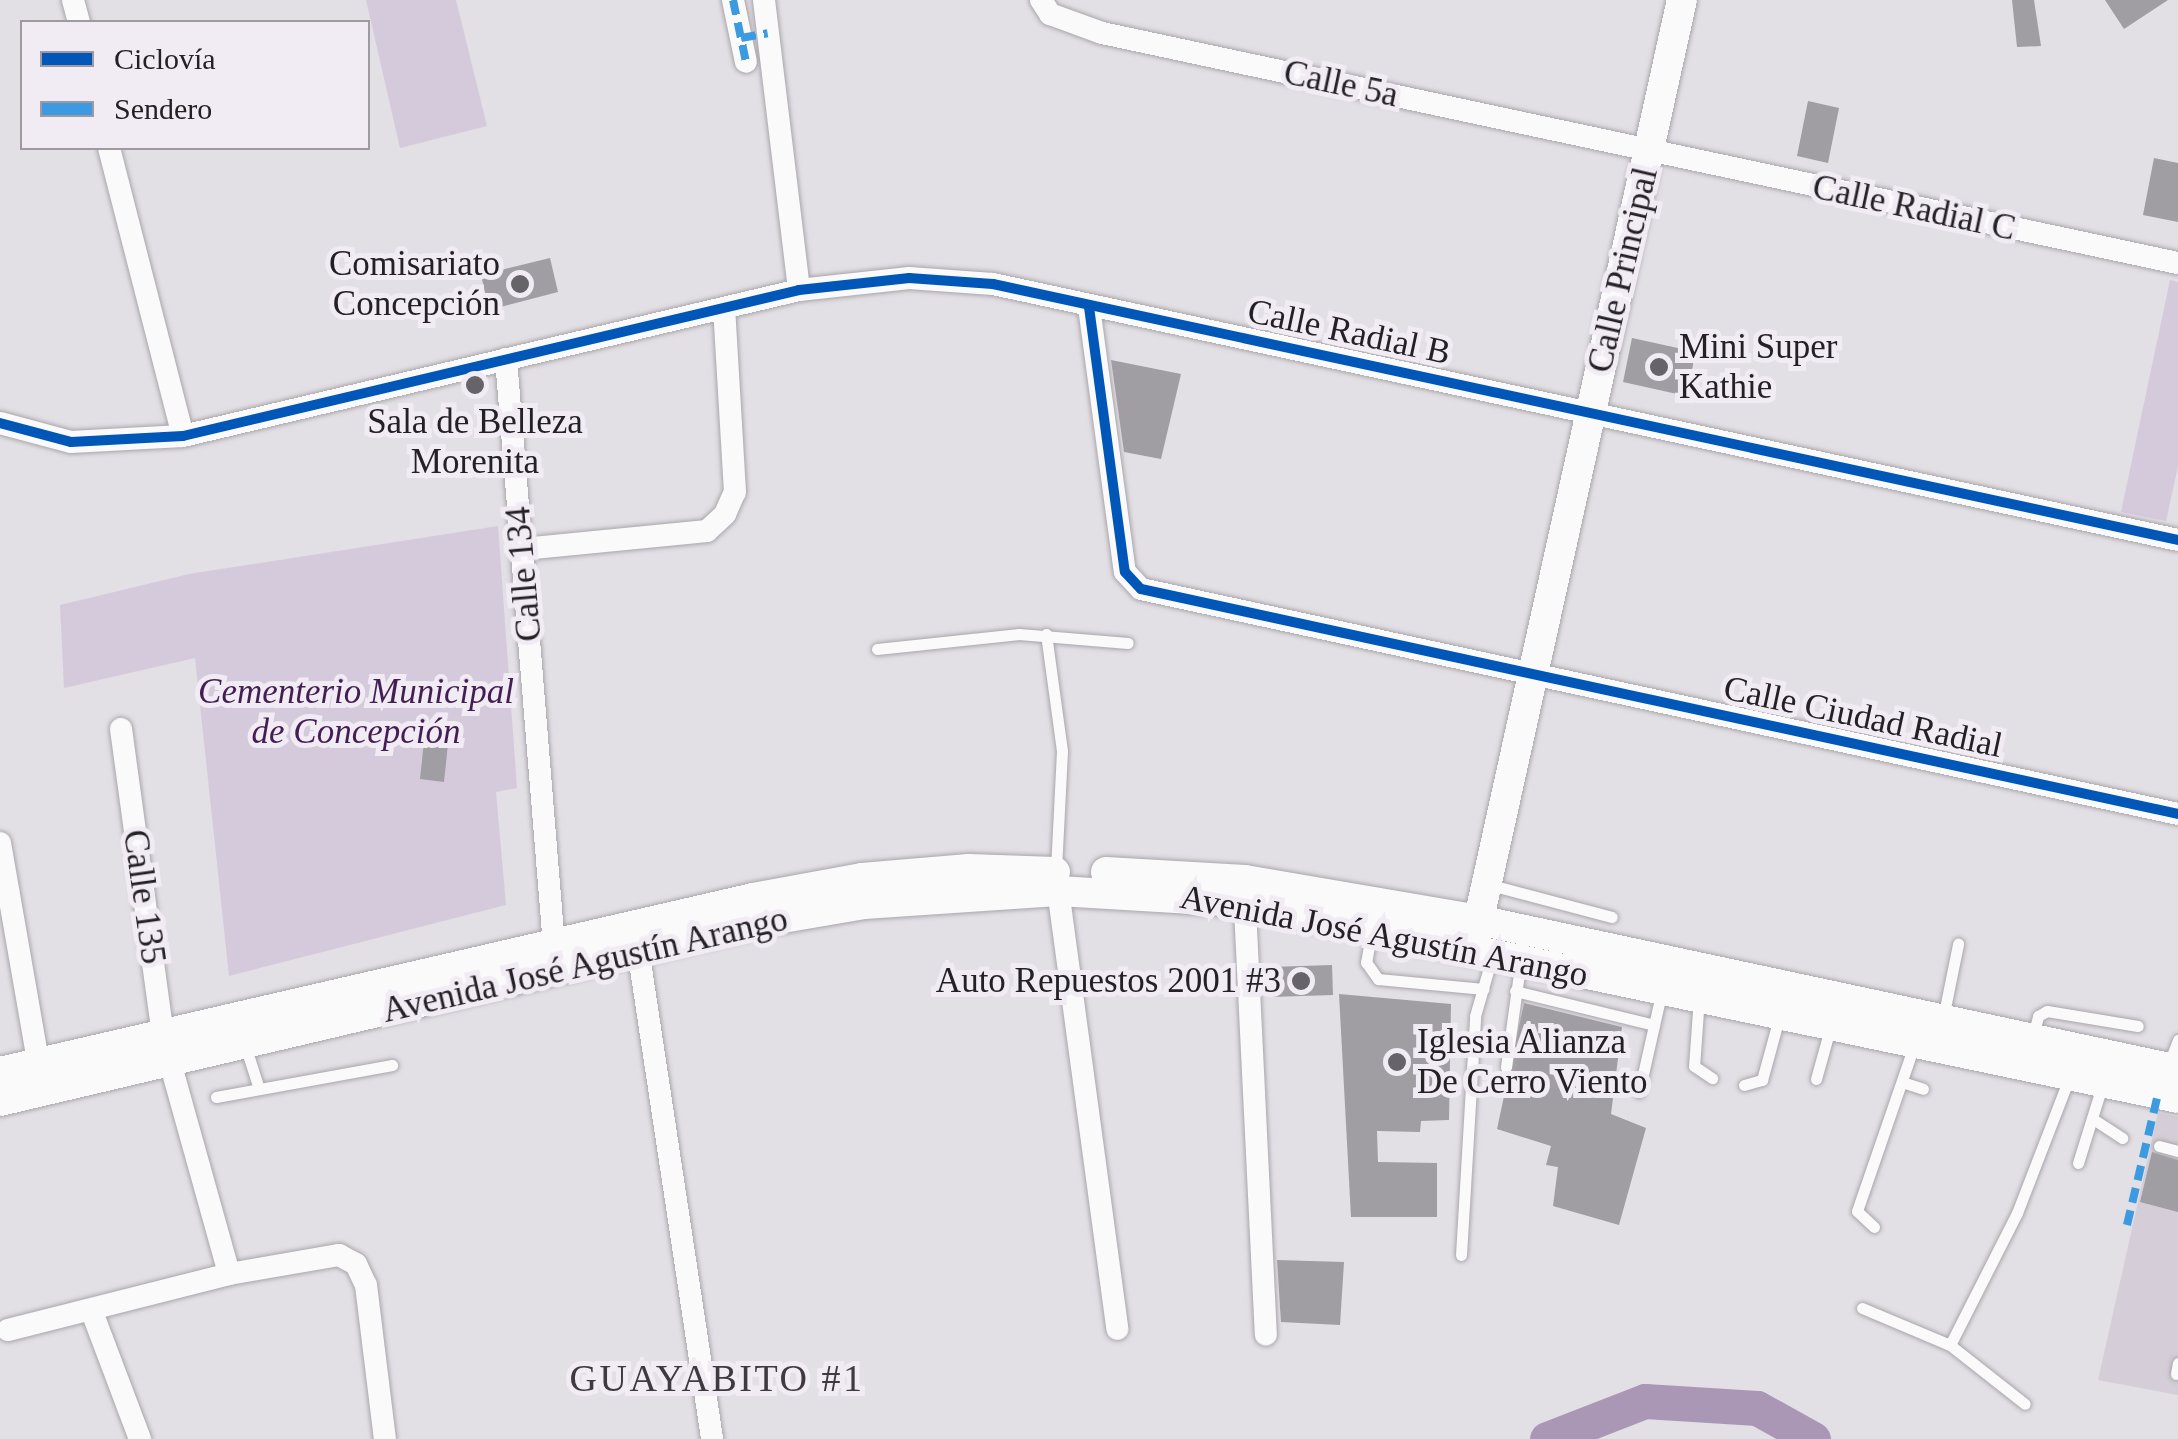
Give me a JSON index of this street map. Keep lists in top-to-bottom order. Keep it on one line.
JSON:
{"streets":{"main road":["Calle Principal","Avenida José Agustín Arango"],"street":["Calle 5a","Calle Radial C","Calle Radial B","Calle 134","Calle Ciudad Radial","Calle 135"]},"crossings":[["Calle 5a","Calle Radial C"],["Calle 5a","Calle Principal"],["Calle Radial C","Calle Principal"],["Calle Principal","Calle Radial B"],["Calle Principal","Calle Ciudad Radial"],["Calle Principal","Avenida José Agustín Arango"],["Calle Radial B","Calle 134"],["Calle Radial B","Calle Ciudad Radial"],["Calle 134","Avenida José Agustín Arango"],["Calle 135","Avenida José Agustín Arango"]],"districts":["GUAYABITO #1"],"parks":["Cementerio Municipal de Concepción"],"places":["Comisariato Concepción","Mini Super Kathie","Sala de Belleza Morenita","Auto Repuestos 2001 #3","Iglesia Alianza De Cerro Viento"],"legend":["Ciclovía","Sendero"]}
